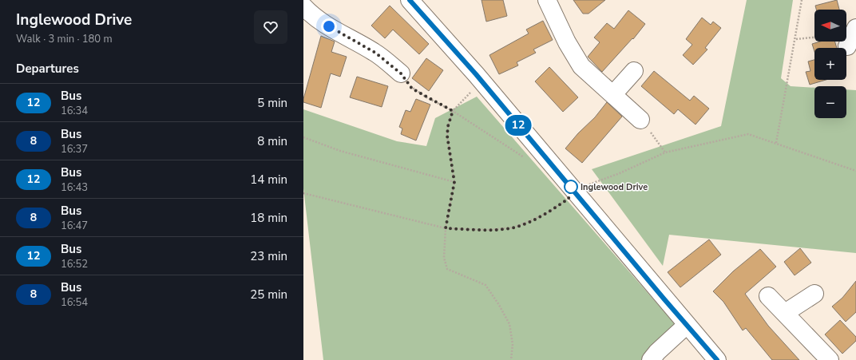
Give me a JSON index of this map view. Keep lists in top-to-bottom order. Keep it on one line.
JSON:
{"places":["Inglewood Drive"],"lines":["bus line 12"],"north":"left","page":{"heading":[["Inglewood Drive","Walk · 3 min · 180 m"],"Departures"],"on_map":"12","map_buttons":["+","−"],"list":[{"mark":"12","name":"Bus","note":"16:34","value":"5 min"},{"mark":"8","name":"Bus","note":"16:37","value":"8 min"},{"mark":"12","name":"Bus","note":"16:43","value":"14 min"},{"mark":"8","name":"Bus","note":"16:47","value":"18 min"},{"mark":"12","name":"Bus","note":"16:52","value":"23 min"},{"mark":"8","name":"Bus","note":"16:54","value":"25 min"}]}}
